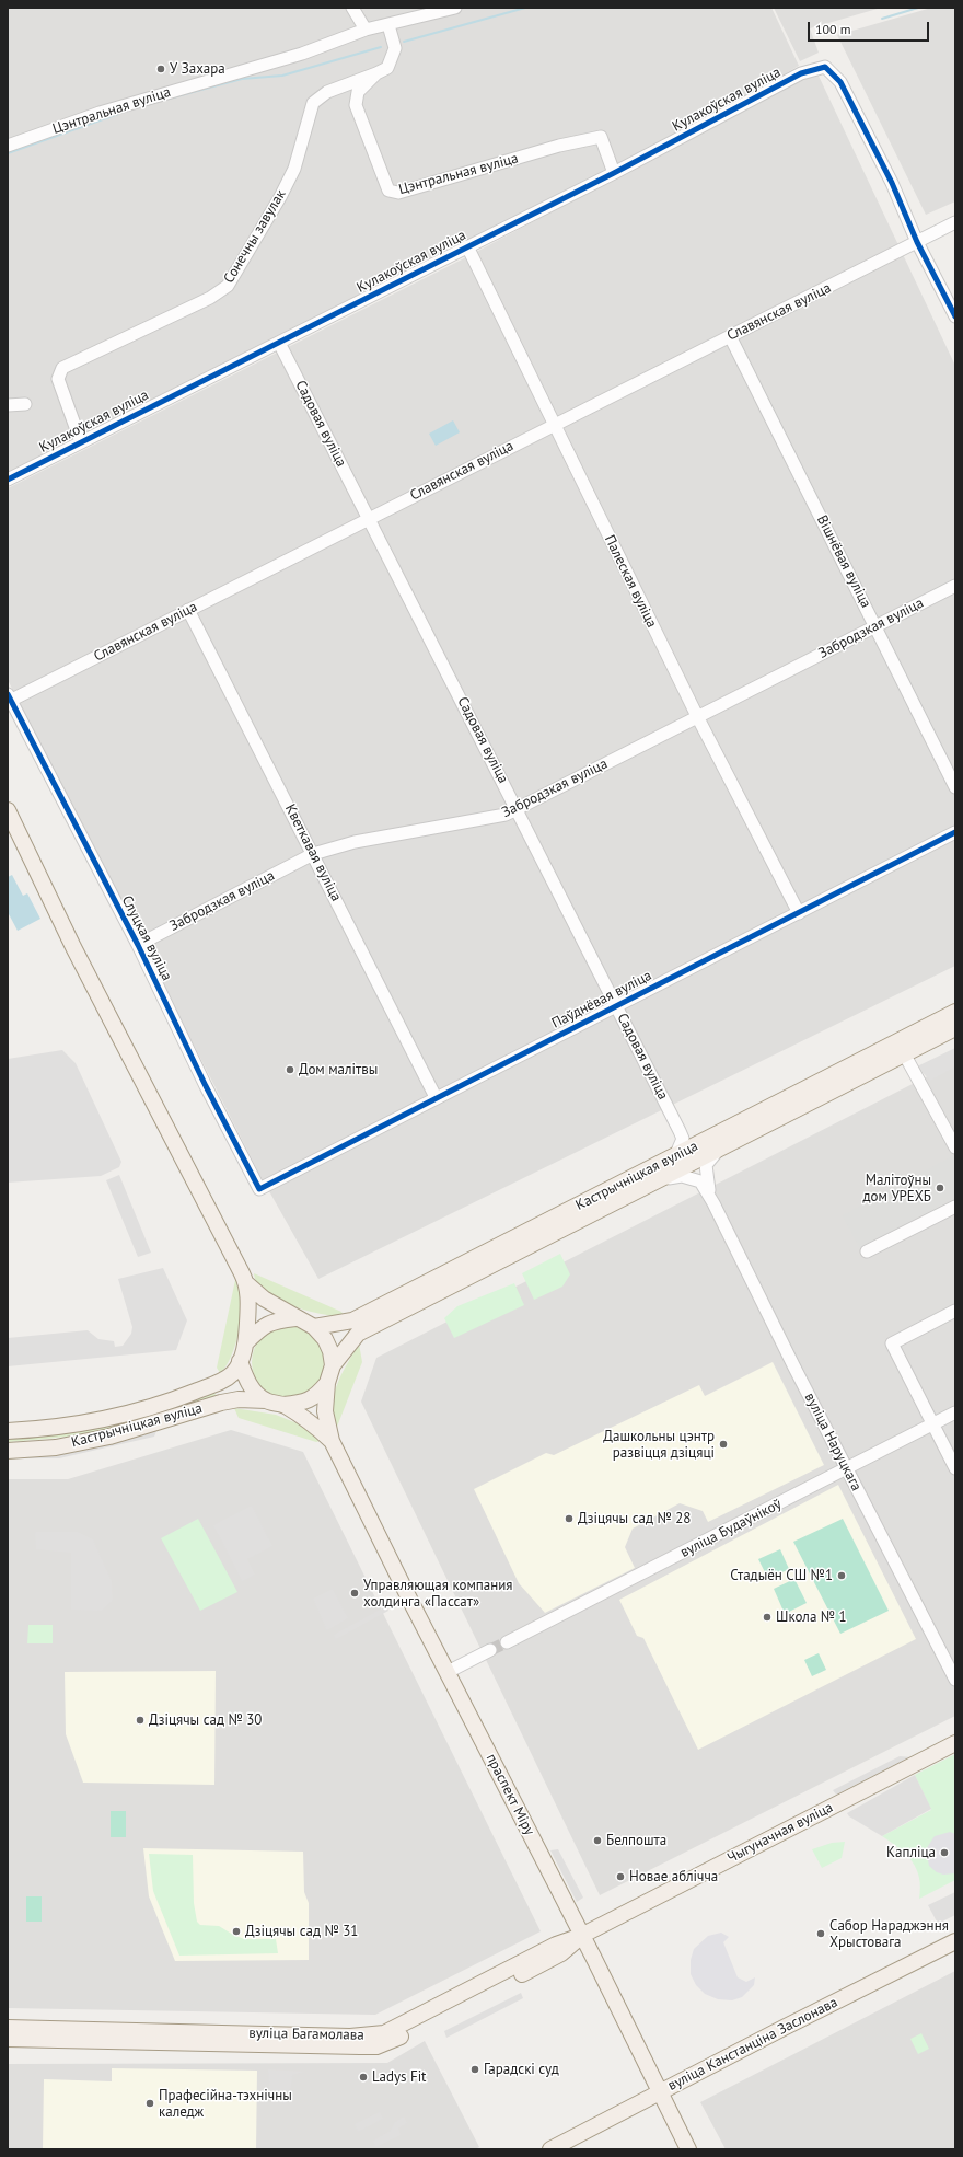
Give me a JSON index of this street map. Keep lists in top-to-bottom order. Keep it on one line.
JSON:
{"streets":{"main road":["Кастрычніцкая вуліца","праспект Міру","Чыгуначная вуліца","вуліца Багамолава","вуліца Канстанціна Заслонава"],"street":["Кулакоўская вуліца","Цэнтральная вуліца","Сонечны завулак","Славянская вуліца","Садовая вуліца","Вішнёвая вуліца","Палеская вуліца","Забродзкая вуліца","Кветкавая вуліца","Слуцкая вуліца","Паўднёвая вуліца","вуліца Наруцкага","вуліца Будаўнікоў"]},"crossings":[["Кулакоўская вуліца","Цэнтральная вуліца"],["Кулакоўская вуліца","Сонечны завулак"],["Кулакоўская вуліца","Славянская вуліца"],["Кулакоўская вуліца","Садовая вуліца"],["Кулакоўская вуліца","Палеская вуліца"],["Цэнтральная вуліца","Сонечны завулак"],["Славянская вуліца","Садовая вуліца"],["Славянская вуліца","Вішнёвая вуліца"],["Славянская вуліца","Палеская вуліца"],["Славянская вуліца","Кветкавая вуліца"],["Славянская вуліца","Слуцкая вуліца"],["Садовая вуліца","Забродзкая вуліца"],["Садовая вуліца","Паўднёвая вуліца"],["Вішнёвая вуліца","Забродзкая вуліца"],["Палеская вуліца","Забродзкая вуліца"],["Палеская вуліца","Паўднёвая вуліца"],["Забродзкая вуліца","Кветкавая вуліца"],["Забродзкая вуліца","Слуцкая вуліца"],["Кветкавая вуліца","Паўднёвая вуліца"],["Слуцкая вуліца","Паўднёвая вуліца"],["вуліца Наруцкага","вуліца Будаўнікоў"],["праспект Міру","Чыгуначная вуліца"],["праспект Міру","вуліца Багамолава"],["праспект Міру","вуліца Канстанціна Заслонава"],["Чыгуначная вуліца","вуліца Багамолава"]],"places":["У Захара","Дом малітвы","Малітоўны дом УРЕХБ","Дашкольны цэнтр развіцця дзіцяці","Дзіцячы сад № 28","Стадыён СШ №1","Управляющая компания холдинга «Пассат»","Школа № 1","Дзіцячы сад № 30","Белпошта","Капліца","Новае аблічча","Дзіцячы сад № 31","Сабор Нараджэння Хрыстовага","Гарадскі суд","Ladys Fit","Прафесійна-тэхнічны каледж"],"scale_bar":"100 m"}
